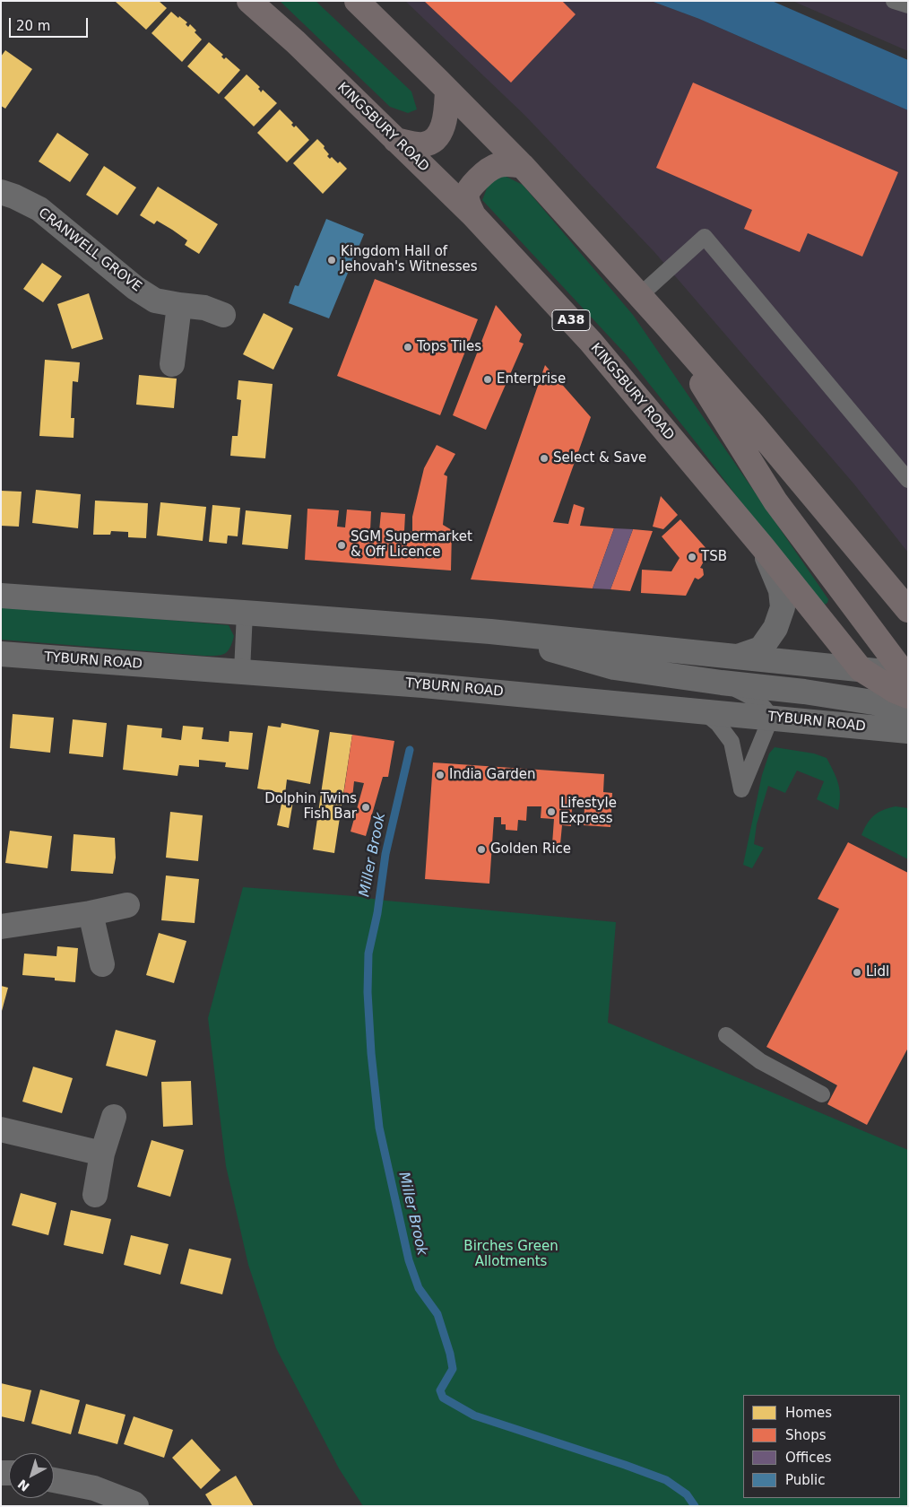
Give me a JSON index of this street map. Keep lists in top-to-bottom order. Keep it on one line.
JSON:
{"streets":{"highway":["KINGSBURY ROAD","A38"],"main road":["CRANWELL GROVE","TYBURN ROAD"]},"crossings":[["KINGSBURY ROAD","A38"],["KINGSBURY ROAD","TYBURN ROAD"]],"water":["Miller Brook"],"parks":["Birches Green Allotments"],"places":["Kingdom Hall of Jehovah's Witnesses","Tops Tiles","Enterprise","Select & Save","SGM Supermarket & Off Licence","TSB","India Garden","Dolphin Twins Fish Bar","Lifestyle Express","Golden Rice","Lidl"],"legend":["Homes","Shops","Offices","Public"],"scale_bar":"20 m","north":"bottom left"}
